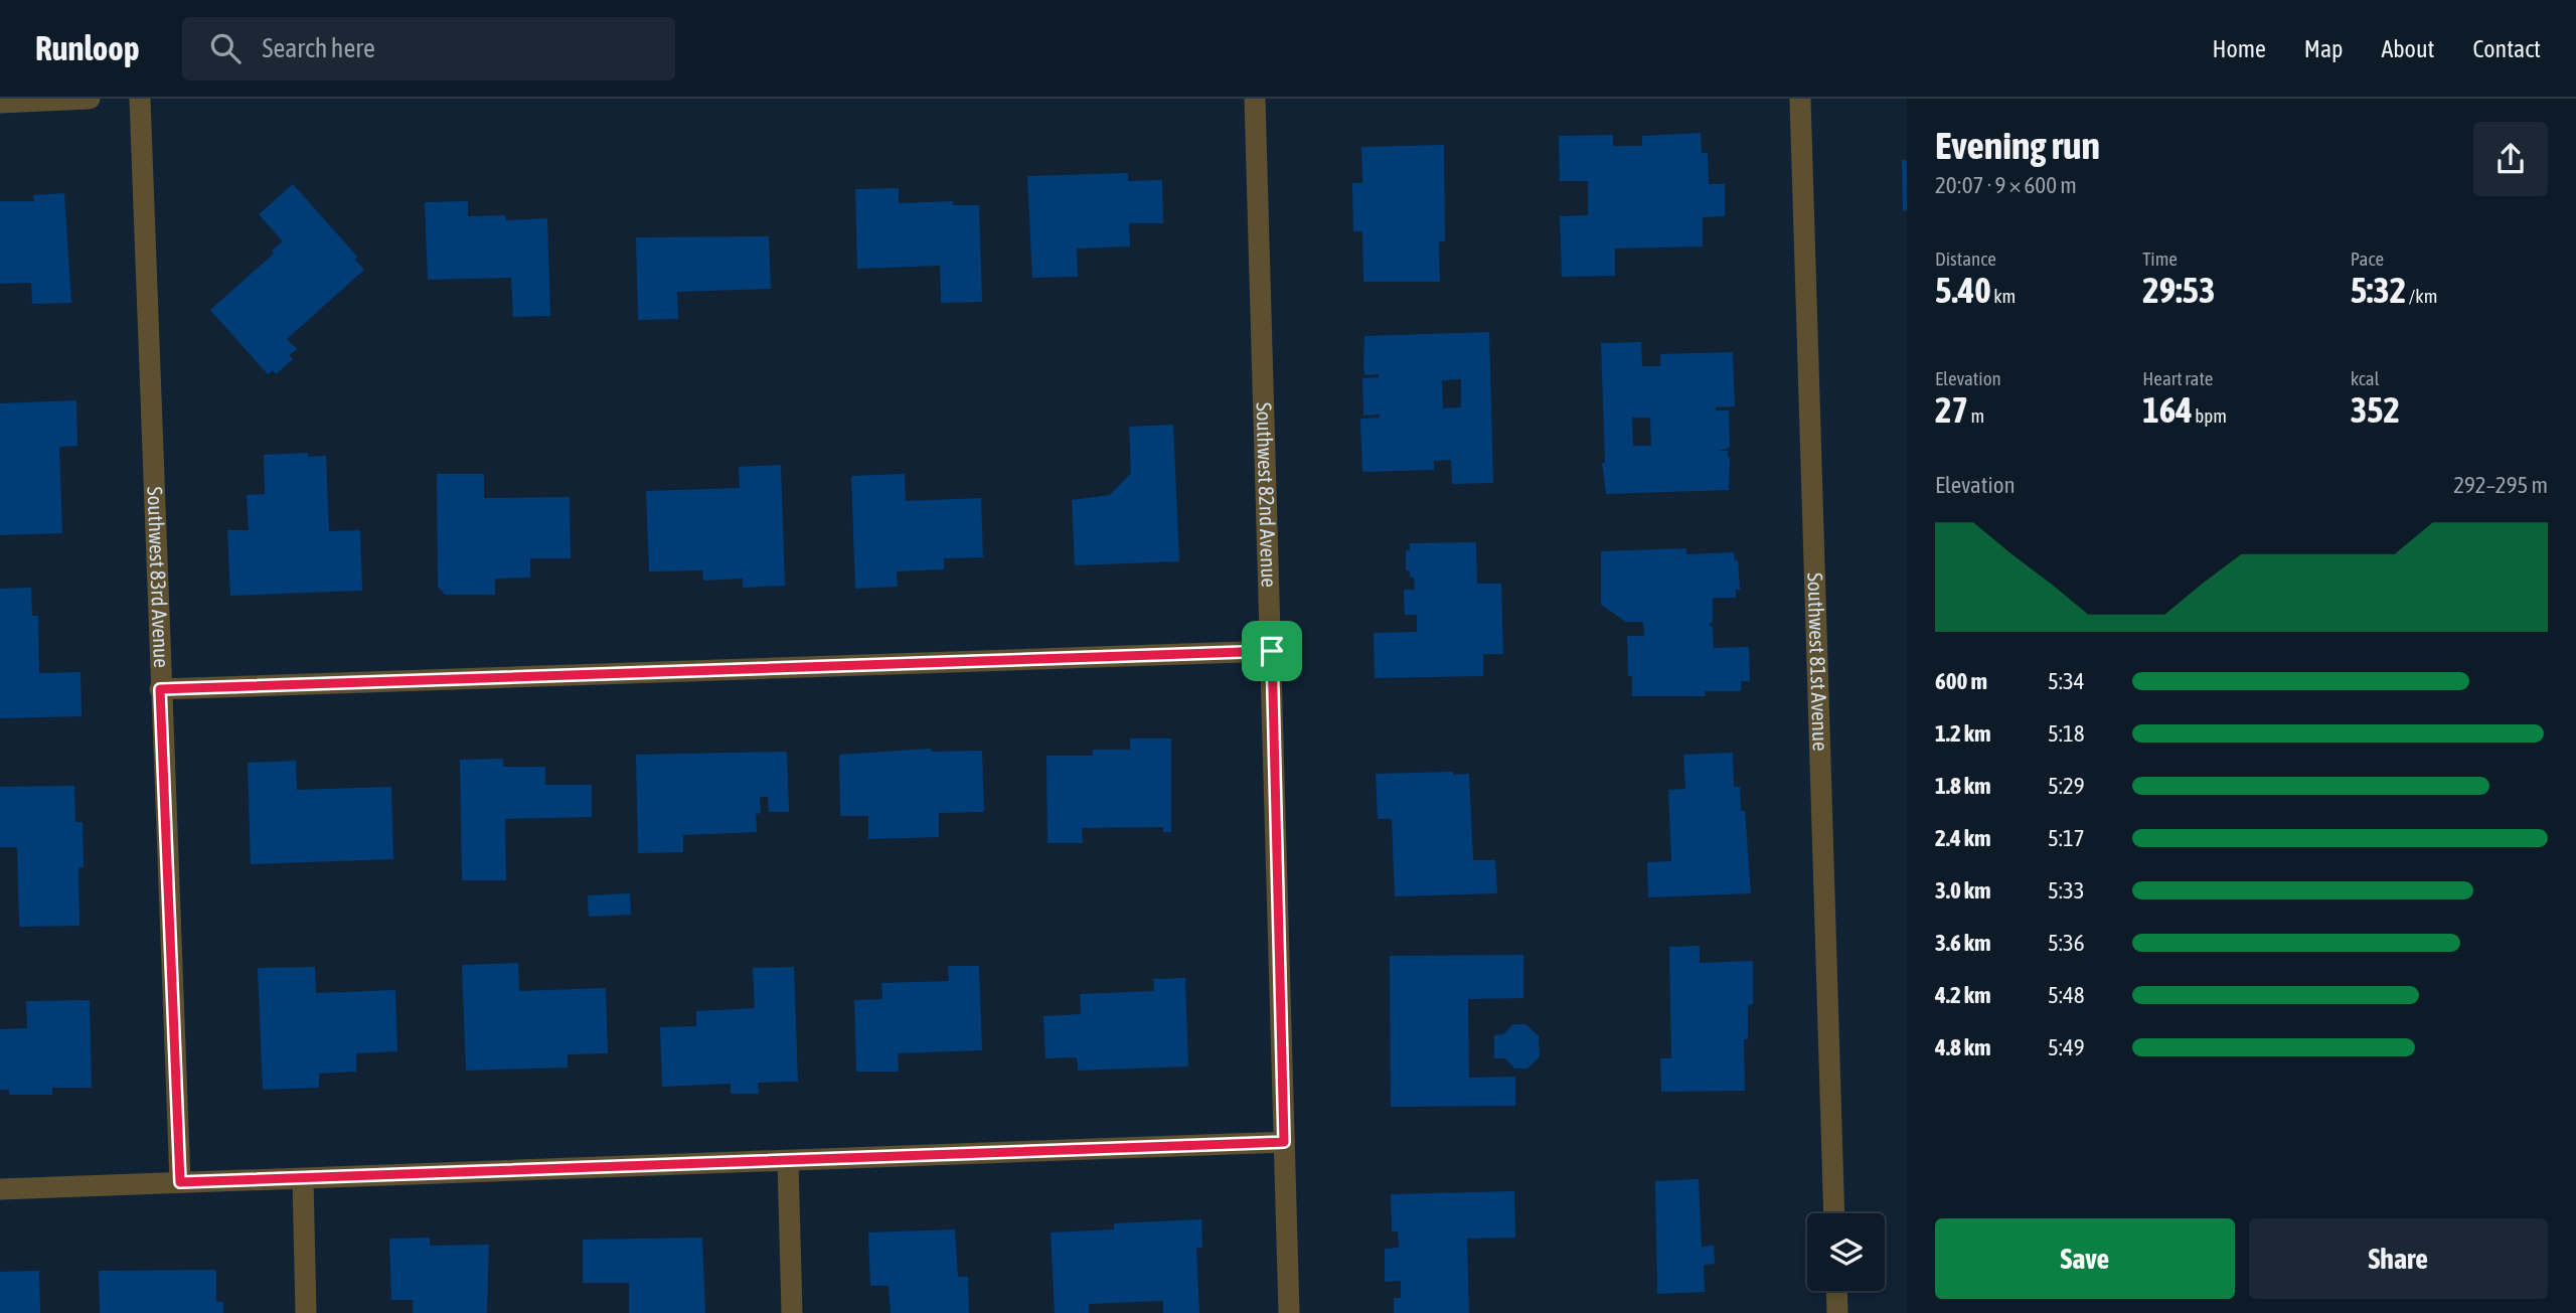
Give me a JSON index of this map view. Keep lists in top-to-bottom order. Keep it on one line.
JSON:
{"streets":{"street":["Southwest 82nd Avenue","Southwest 83rd Avenue","Southwest 81st Avenue"]},"page":{"header":"Runloop","search":"Search here","nav":["Home","Map","About","Contact"],"heading":["Evening run","20:07 · 9 × 600 m"],"stats":[["Distance","5.40 km"],["Time","29:53"],["Pace","5:32 /km"],["Elevation","27 m"],["Heart rate","164 bpm"],["kcal","352"]],"chart":["Elevation","292–295 m"],"list":[{"name":"600 m","note":"5:34"},{"name":"1.2 km","note":"5:18"},{"name":"1.8 km","note":"5:29"},{"name":"2.4 km","note":"5:17"},{"name":"3.0 km","note":"5:33"},{"name":"3.6 km","note":"5:36"},{"name":"4.2 km","note":"5:48"},{"name":"4.8 km","note":"5:49"}],"buttons":["Save","Share"]}}
